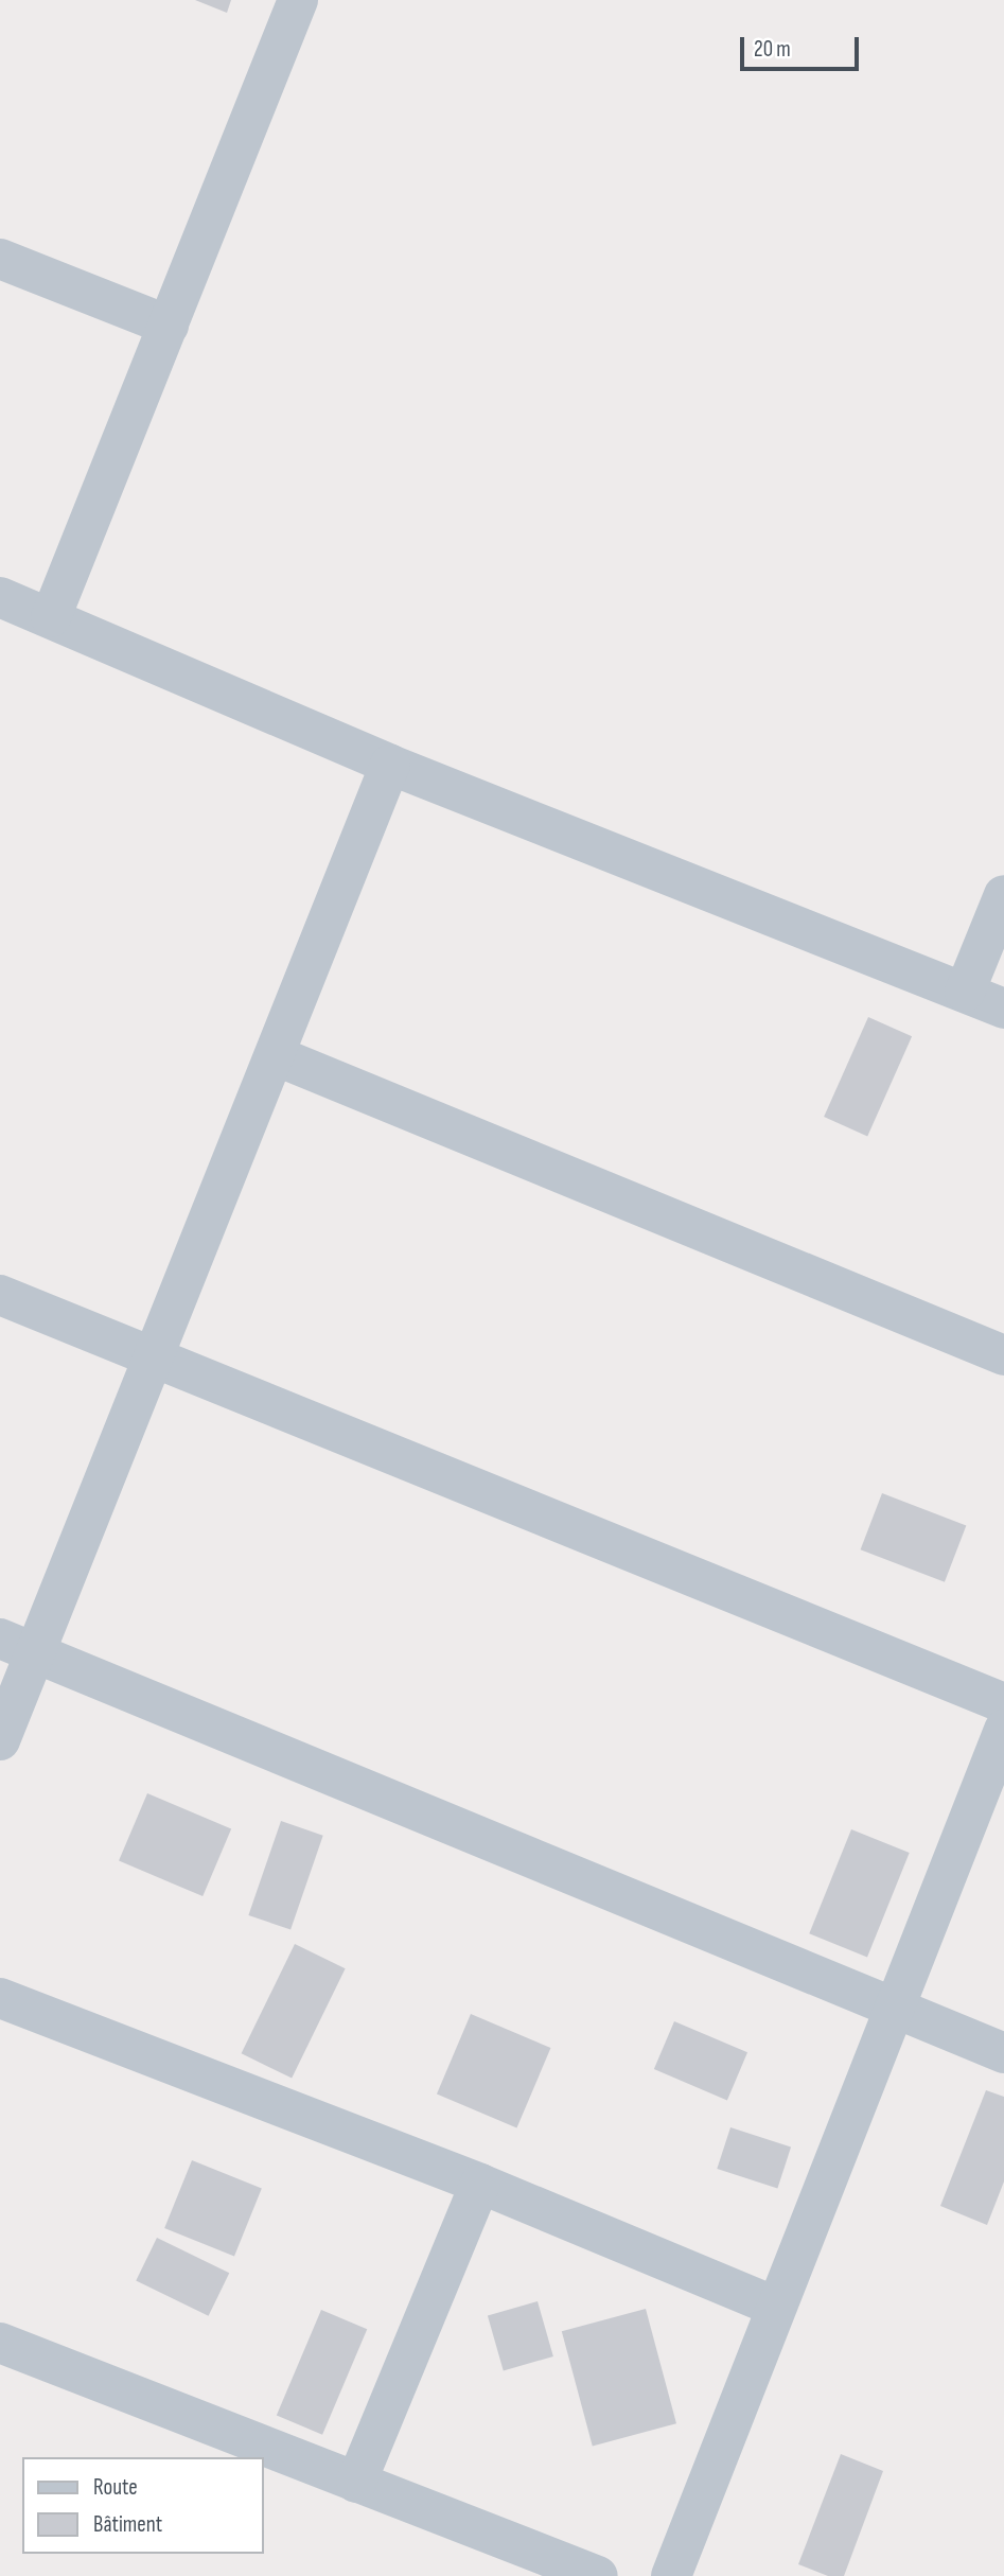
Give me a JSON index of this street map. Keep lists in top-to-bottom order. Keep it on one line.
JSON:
{"legend":["Route","Bâtiment"],"scale_bar":"20 m"}
